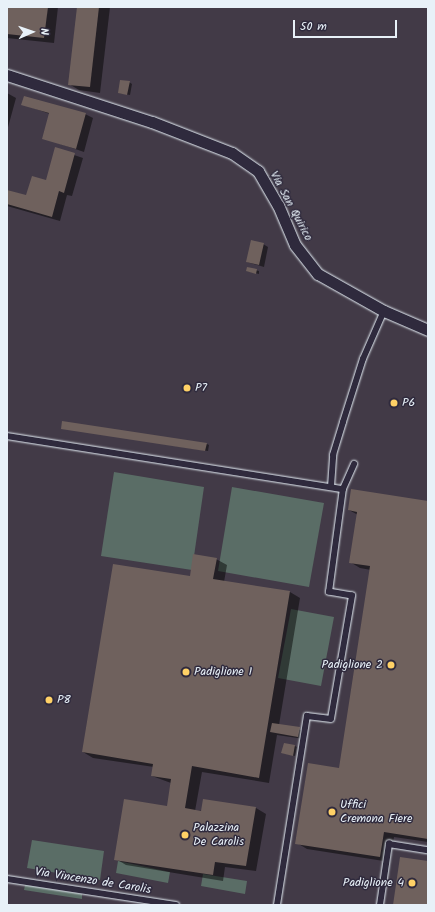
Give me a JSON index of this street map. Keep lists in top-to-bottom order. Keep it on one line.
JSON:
{"streets":{"street":["Via San Quirico"],"lane":["Via Vincenzo de Carolis"]},"places":["P7","P6","Padiglione 2","Padiglione 1","P8","Uffici Cremona Fiere","Palazzina De Carolis","Padiglione 4"],"scale_bar":"50 m","north":"right"}
